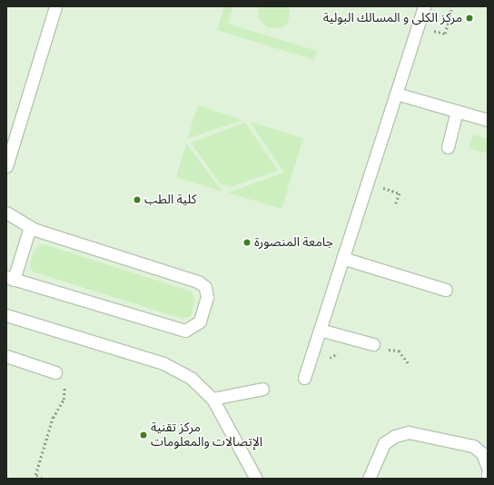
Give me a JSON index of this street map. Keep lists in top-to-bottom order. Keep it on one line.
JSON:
{"places":["مركز الكلى و المسالك البولية","كلية الطب","جامعة المنصورة","مركز تقنية الإتصالات والمعلومات"]}
